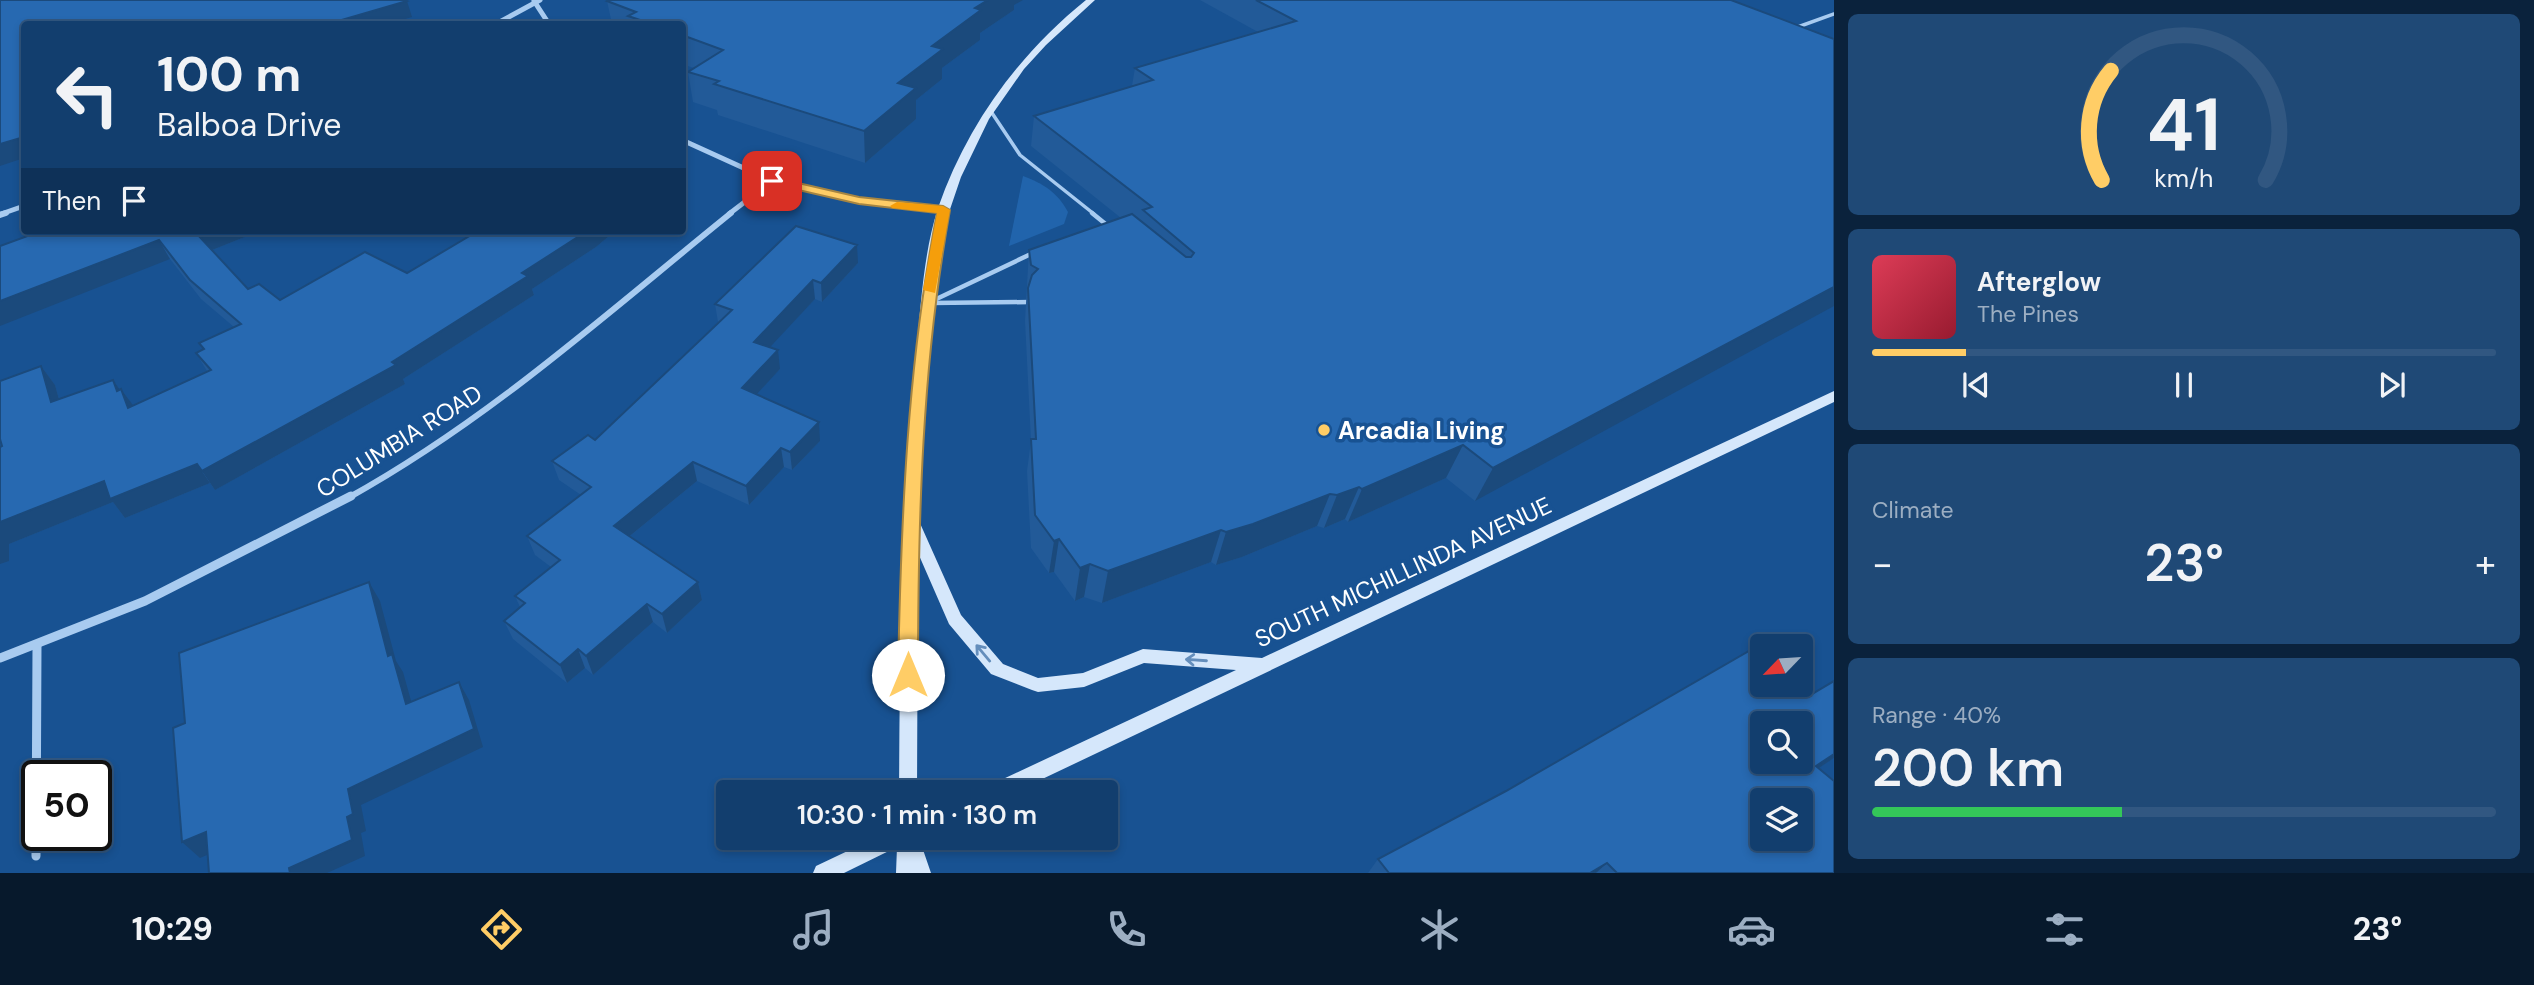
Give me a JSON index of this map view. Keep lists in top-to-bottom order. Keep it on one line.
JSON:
{"streets":{"main road":["SOUTH MICHILLINDA AVENUE"],"street":["COLUMBIA ROAD"]},"places":["Arcadia Living"],"north":"bottom left","page":{"turn":["100 m","Balboa Drive"],"then":"Then","song":["Afterglow","The Pines"],"tile":["Climate",["Range · 40%","200 km"]],"heat":["−","23°","+"],"limit":"50","trip":"10:30 · 1 min · 130 m","tabs":["10:29","23°"],"gauge":["41","km/h"]}}
